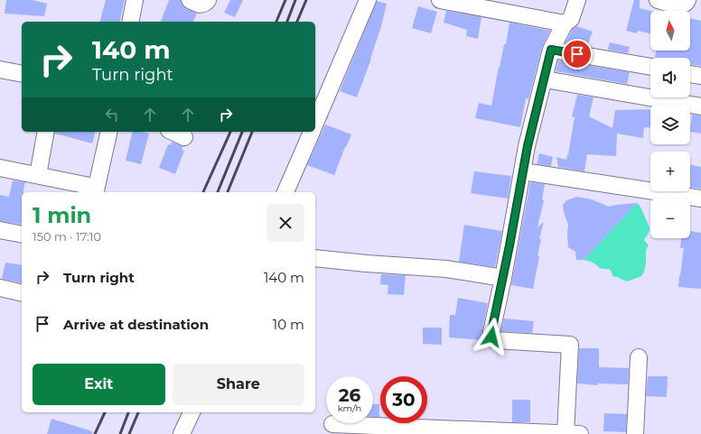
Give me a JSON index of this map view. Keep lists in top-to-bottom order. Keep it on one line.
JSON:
{"north":"top","page":{"map_buttons":["+","−"],"turn":["140 m","Turn right"],"heading":["1 min","150 m · 17:10"],"list":[{"name":"Turn right","value":"140 m"},{"name":"Arrive at destination","value":"10 m"}],"buttons":["Exit","Share"],"speed":"26 km/h","limit":"30"}}
